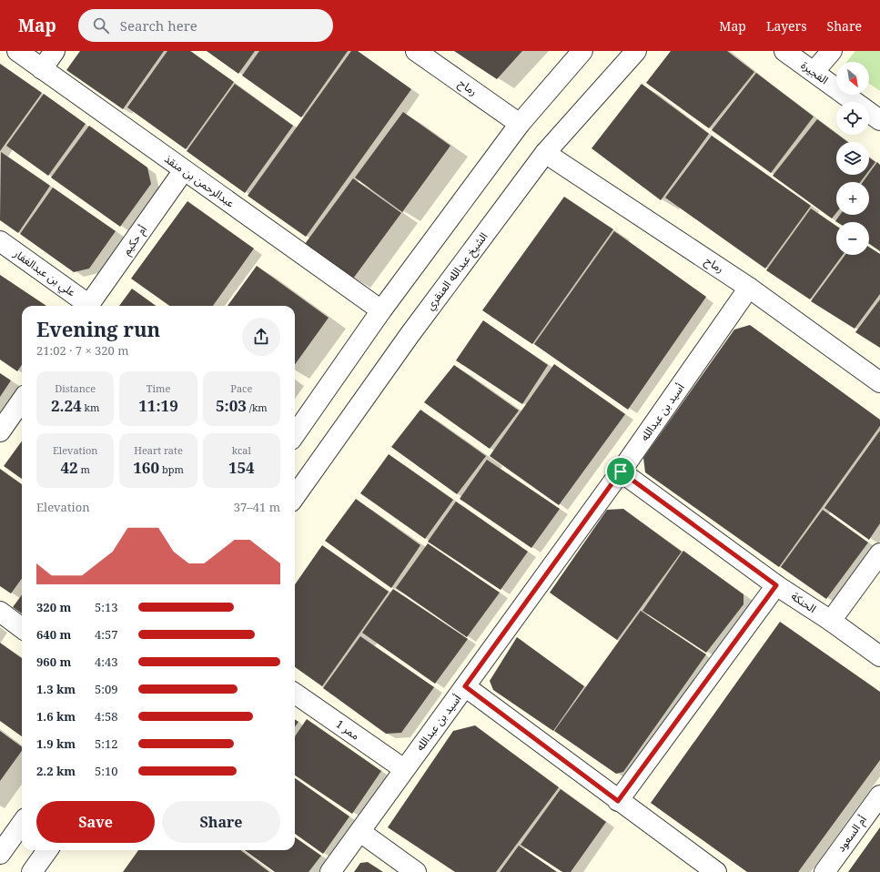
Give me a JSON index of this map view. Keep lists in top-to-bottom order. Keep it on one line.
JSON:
{"streets":{"street":["الفجيرة","رماح","عبدالرحمن بن منقذ","أم حكيم","الشيخ عبدالله العنقري","علي بن عبدالغفار","أسيد بن عبدالله","الحنكة","ممر 1","أم السعود"]},"crossings":[["رماح","الشيخ عبدالله العنقري"],["رماح","أسيد بن عبدالله"],["عبدالرحمن بن منقذ","أم حكيم"],["أسيد بن عبدالله","الحنكة"],["أسيد بن عبدالله","ممر 1"]],"north":"bottom right","page":{"header":"Map","search":"Search here","nav":["Map","Layers","Share"],"map_buttons":["+","−"],"heading":["Evening run","21:02 · 7 × 320 m"],"stats":[["Distance","2.24 km"],["Time","11:19"],["Pace","5:03 /km"],["Elevation","42 m"],["Heart rate","160 bpm"],["kcal","154"]],"chart":["Elevation","37–41 m"],"list":[{"name":"320 m","note":"5:13"},{"name":"640 m","note":"4:57"},{"name":"960 m","note":"4:43"},{"name":"1.3 km","note":"5:09"},{"name":"1.6 km","note":"4:58"},{"name":"1.9 km","note":"5:12"},{"name":"2.2 km","note":"5:10"}],"buttons":["Save","Share"]}}
